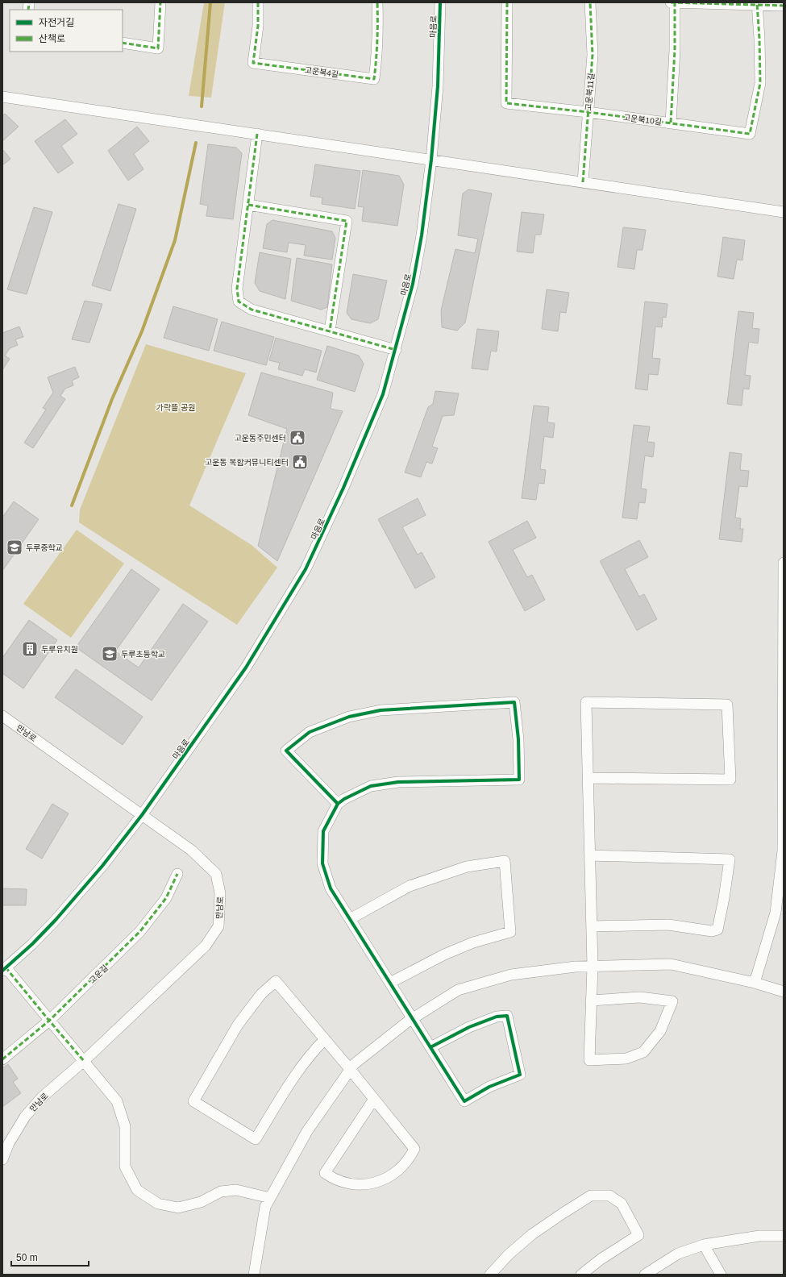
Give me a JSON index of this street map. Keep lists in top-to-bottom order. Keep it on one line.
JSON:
{"streets":{"street":["마음로","고운북4길","고운북11길","고운북10길","만남로","고운길"]},"crossings":[["마음로","만남로"],["고운북11길","고운북10길"]],"parks":["가락뜰 공원"],"places":{"public building":["고운동주민센터","고운동 복합커뮤니티센터"],"school or university":["두루중학교","두루초등학교"],"building":["두루유치원"]},"legend":["자전거길","산책로"],"scale_bar":"50 m"}
